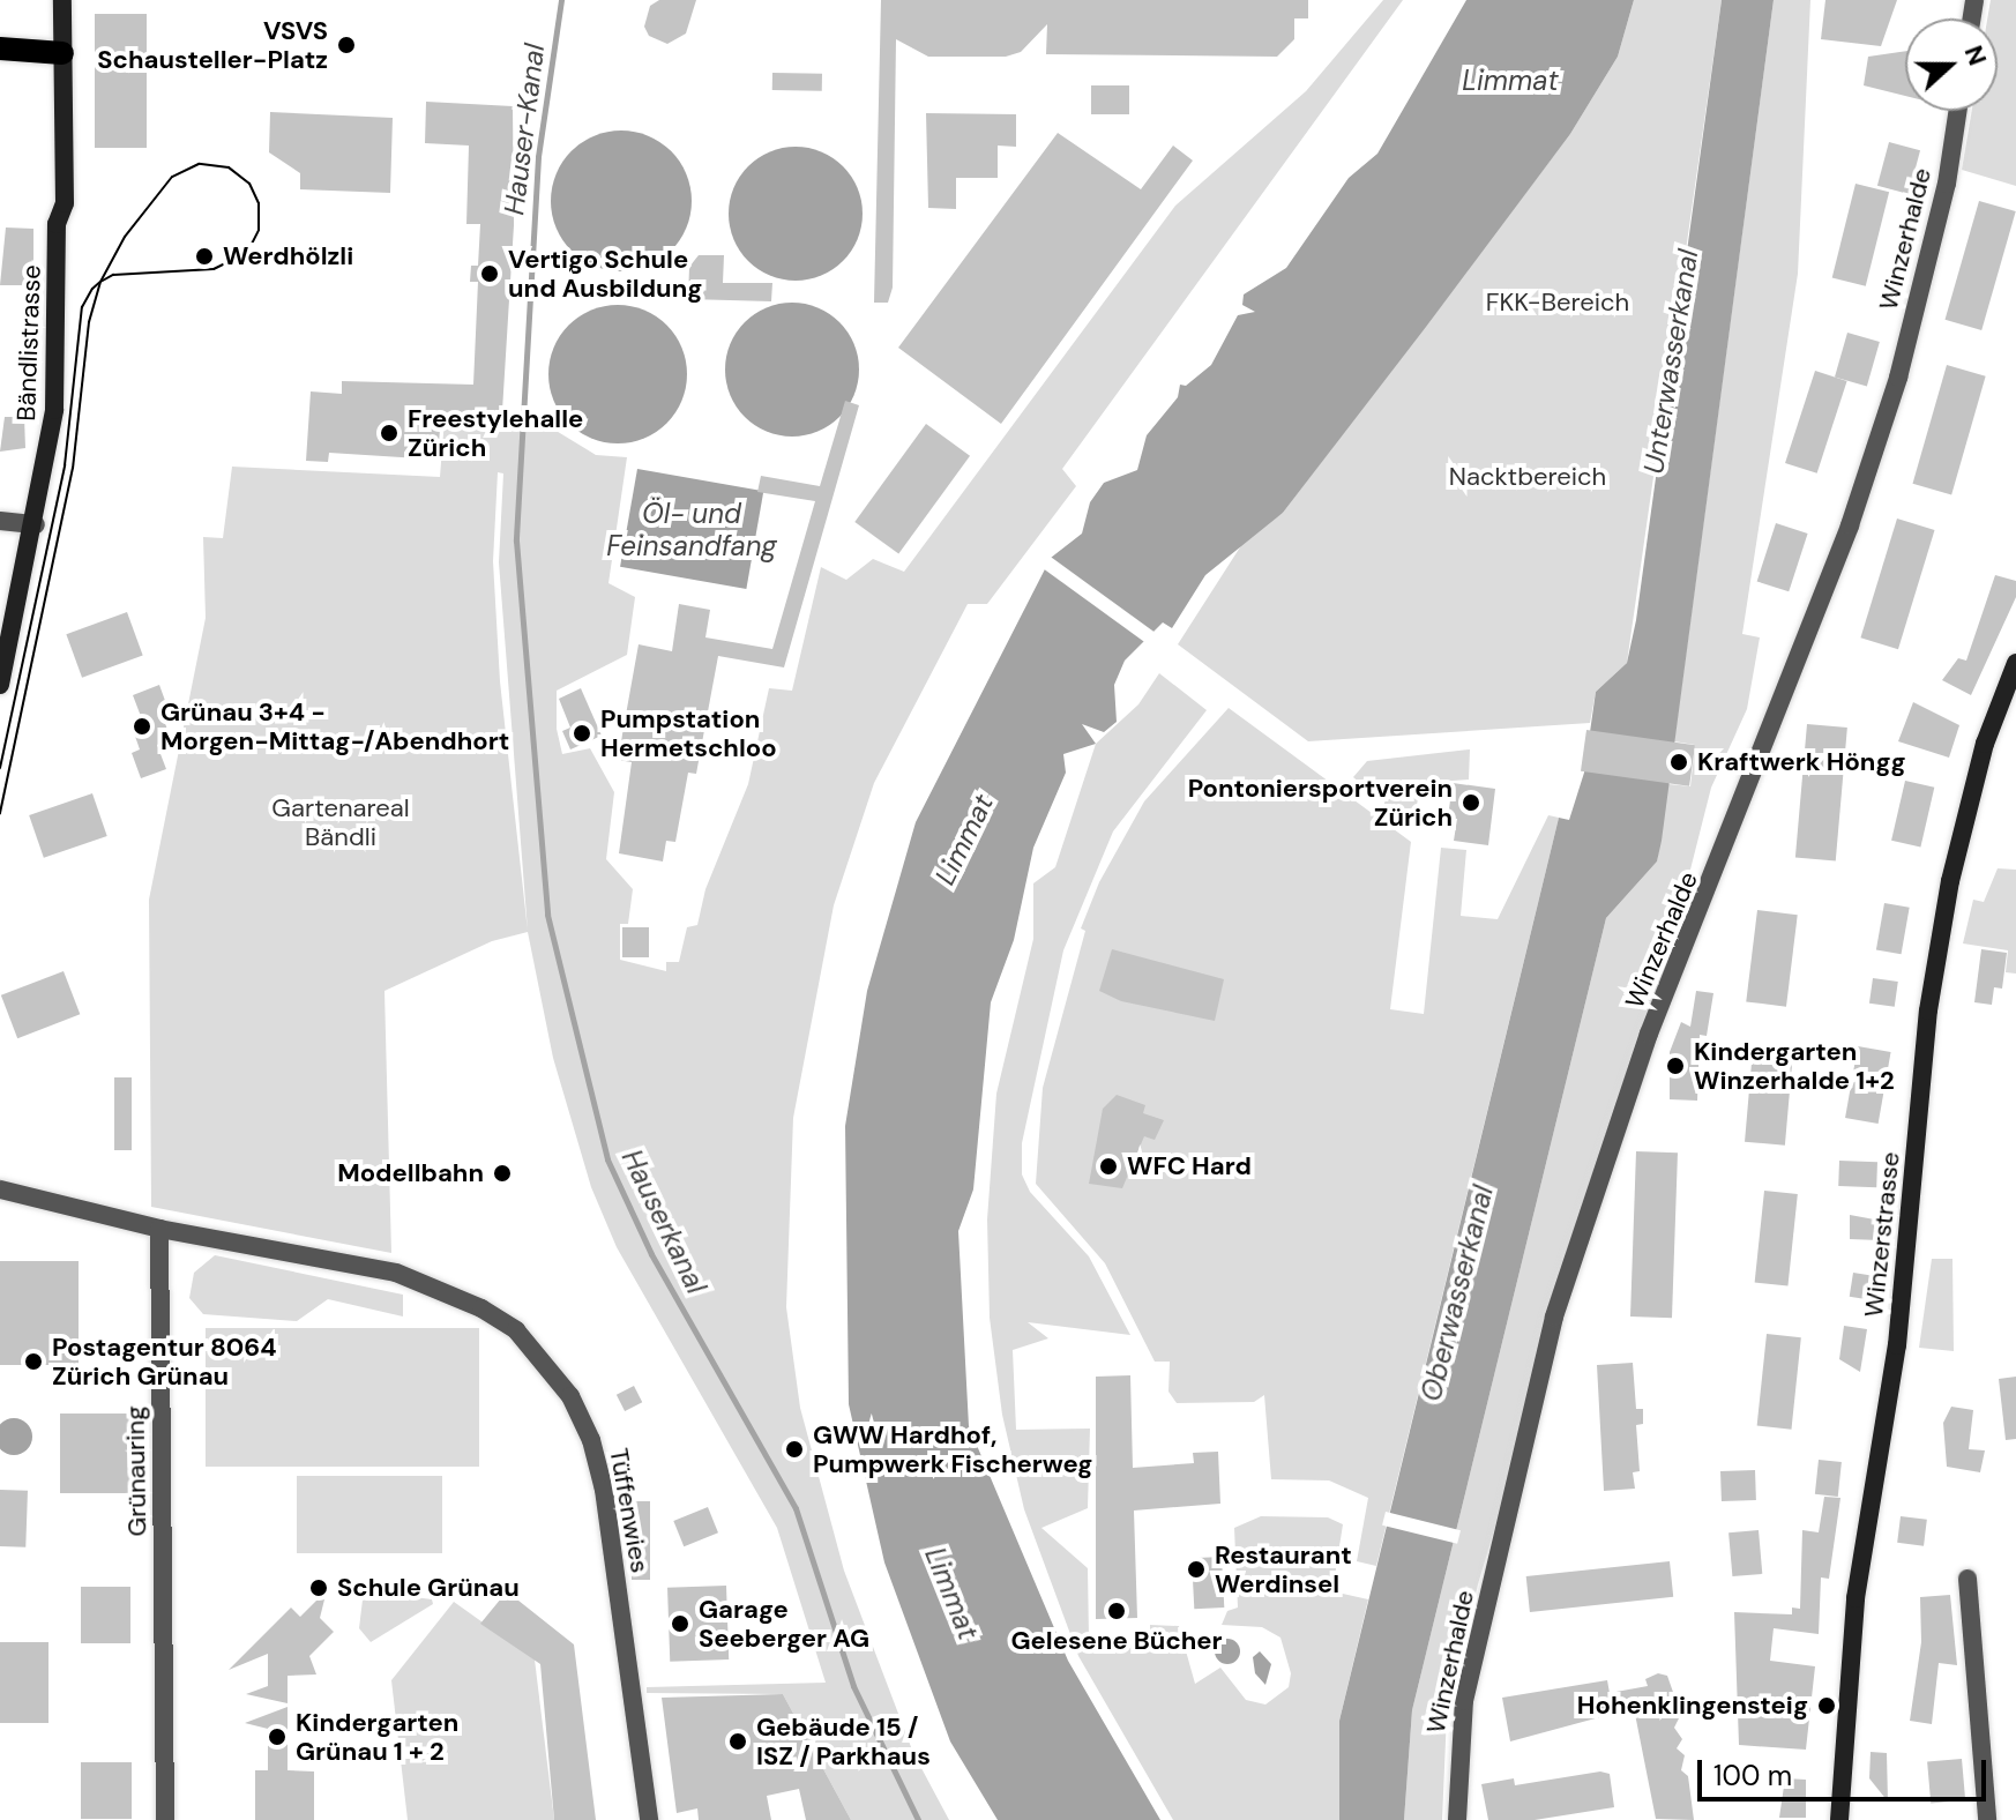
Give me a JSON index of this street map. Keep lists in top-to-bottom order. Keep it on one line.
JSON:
{"streets":{"main road":["Bändlistrasse","Winzerstrasse"],"street":["Winzerhalde","Grünauring","Tüffenwies"]},"crossings":[["Grünauring","Tüffenwies"]],"water":["Limmat","Hauser-Kanal","Unterwasserkanal","Öl- und Feinsandfang","Hauserkanal","Oberwasserkanal"],"parks":["FKK-Bereich","Nacktbereich","Gartenareal Bändli"],"places":["VSVS Schausteller-Platz","Werdhölzli","Vertigo Schule und Ausbildung","Freestylehalle Zürich","Grünau 3+4 - Morgen-Mittag-/Abendhort","Pumpstation Hermetschloo","Kraftwerk Höngg","Pontoniersportverein Zürich","Kindergarten Winzerhalde 1+2","WFC Hard","Modellbahn","Postagentur 8064 Zürich Grünau","GWW Hardhof, Pumpwerk Fischerweg","Restaurant Werdinsel","Schule Grünau","Gelesene Bücher","Garage Seeberger AG","Hohenklingensteig","Kindergarten Grünau 1 + 2","Gebäude 15 / ISZ / Parkhaus"],"scale_bar":"100 m","north":"right"}
